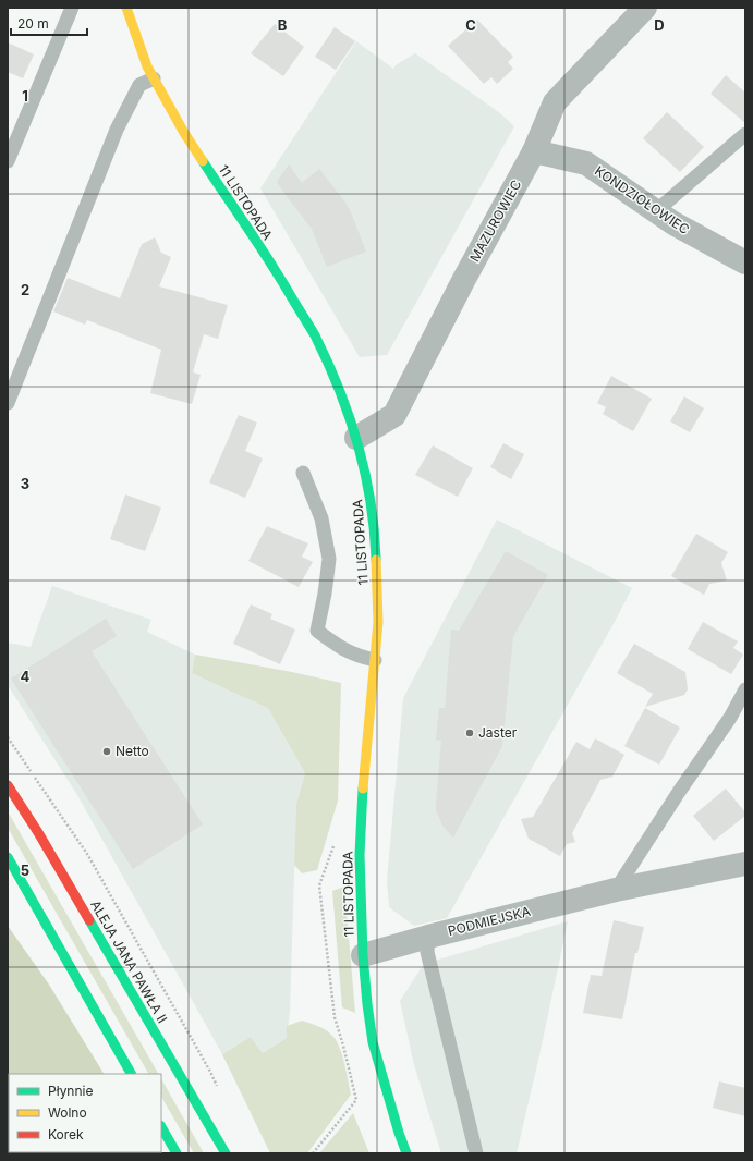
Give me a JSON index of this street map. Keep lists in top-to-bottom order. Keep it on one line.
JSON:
{"streets":{"main road":["11 LISTOPADA","ALEJA JANA PAWŁA II"],"street":["KONDZIOŁOWIEC","MAZUROWIEC","PODMIEJSKA"]},"crossings":[["KONDZIOŁOWIEC","MAZUROWIEC"],["11 LISTOPADA","MAZUROWIEC"],["11 LISTOPADA","PODMIEJSKA"]],"places":["Jaster","Netto"],"legend":["Płynnie","Wolno","Korek"],"scale_bar":"20 m","grid":{"columns":["B","C","D"],"rows":["1","2","3","4","5"]}}
